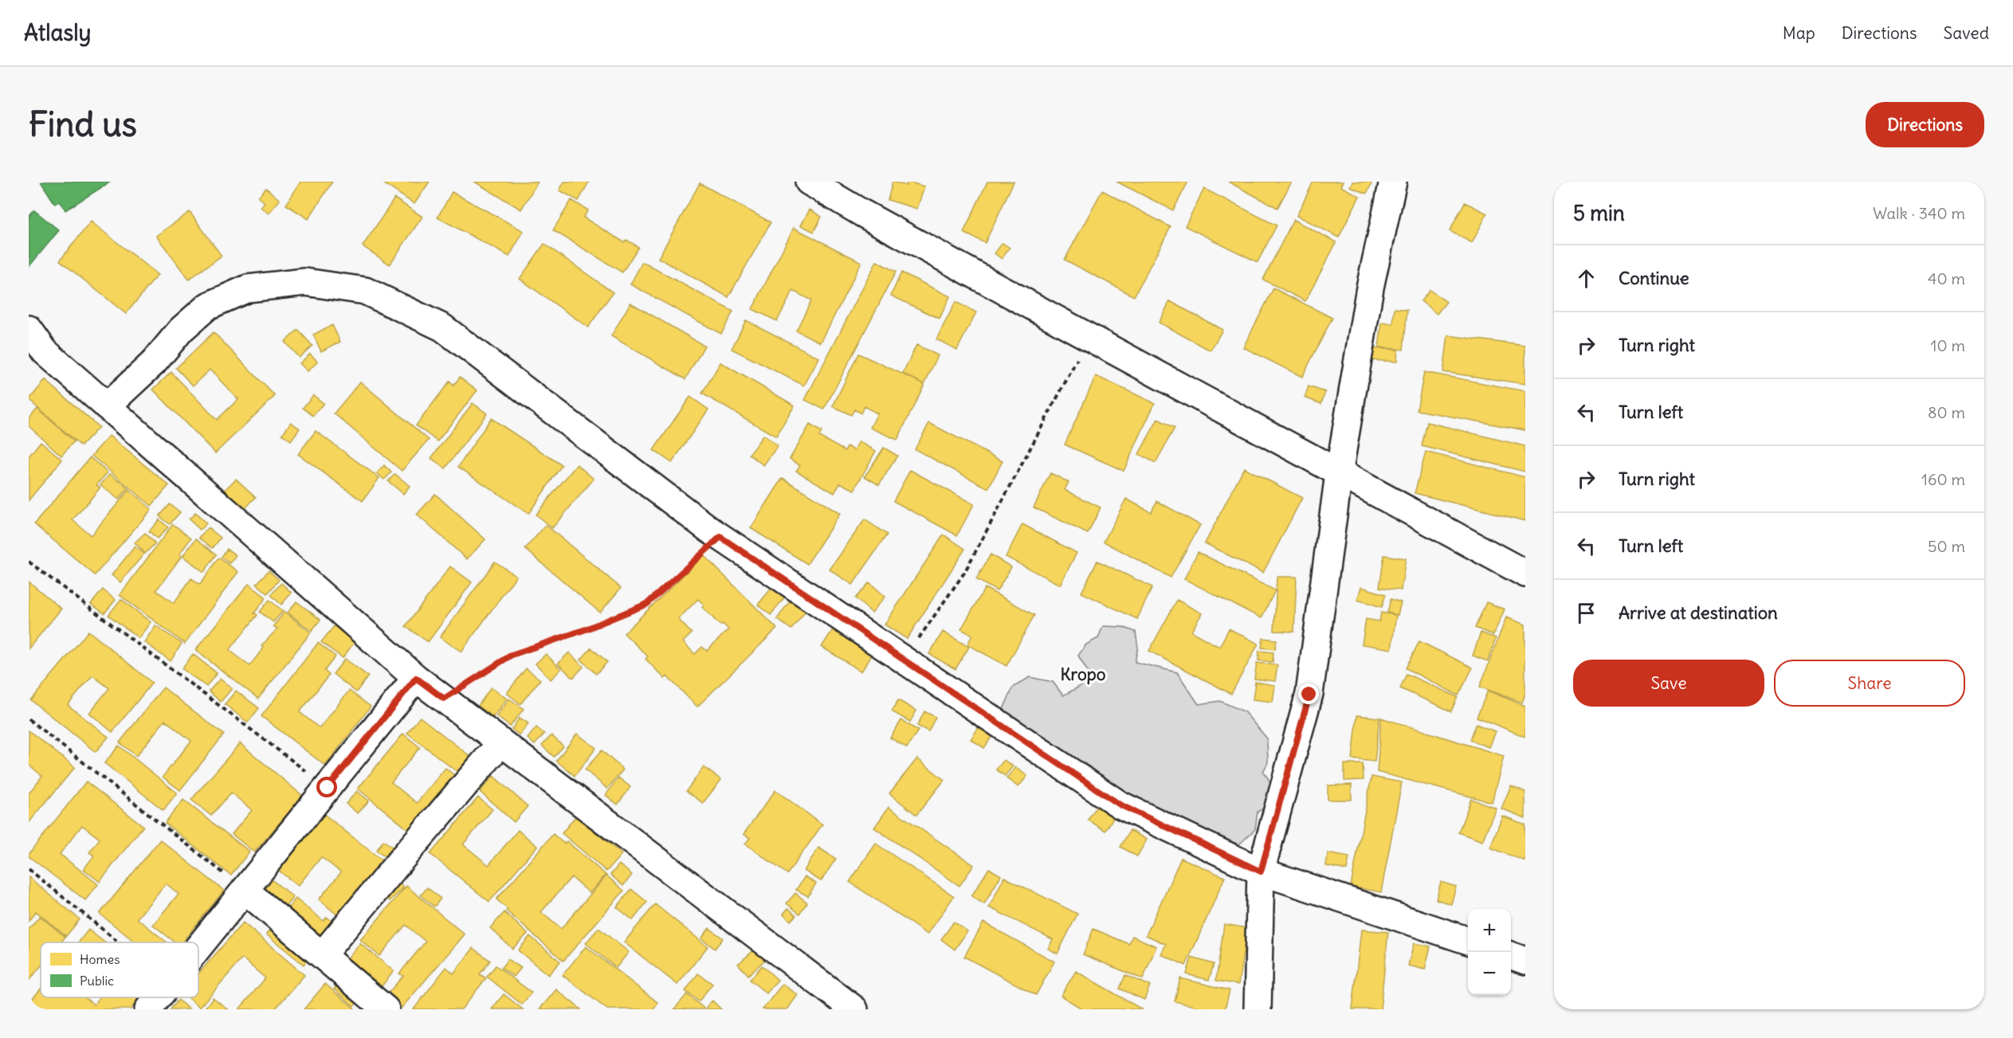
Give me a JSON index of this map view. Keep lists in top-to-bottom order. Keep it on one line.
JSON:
{"districts":["Kropo"],"legend":["Homes","Public"],"page":{"header":"Atlasly","nav":["Map","Directions","Saved"],"buttons":["Directions",["Save","Share"]],"title":"Find us","heading":["5 min","Walk · 340 m"],"list":[["Continue","40 m"],["Turn right","10 m"],["Turn left","80 m"],["Turn right","160 m"],["Turn left","50 m"],"Arrive at destination"],"map_buttons":["+","−"]}}
